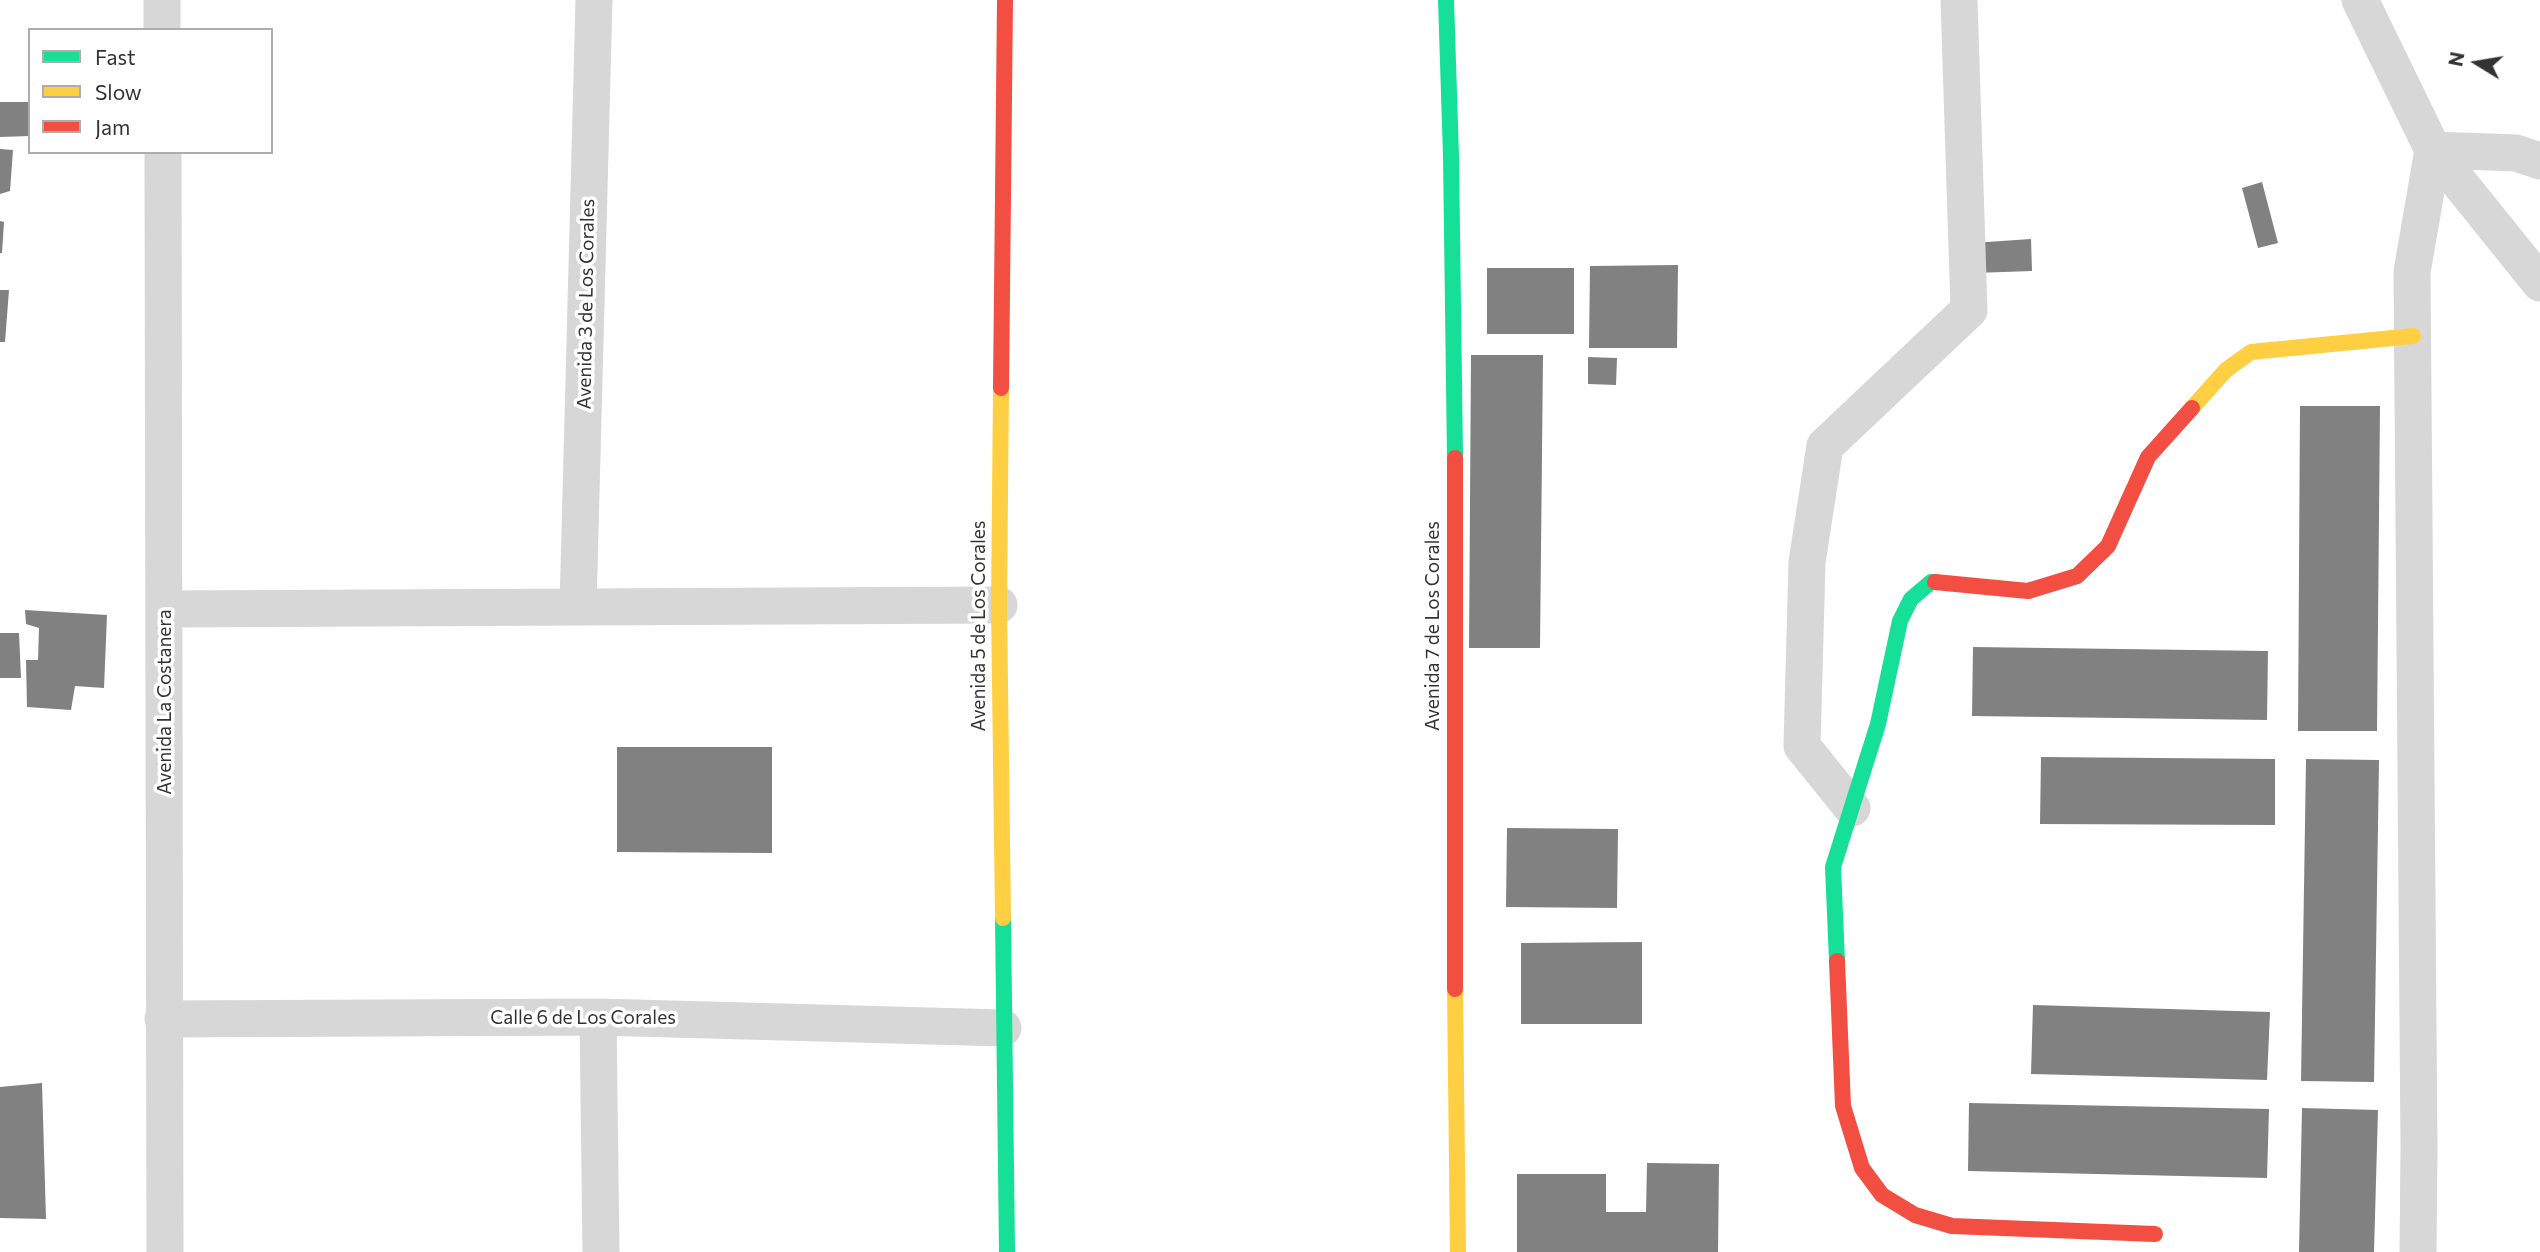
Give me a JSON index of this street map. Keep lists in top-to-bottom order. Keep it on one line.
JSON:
{"streets":{"street":["Avenida 3 de Los Corales","Avenida 5 de Los Corales","Avenida 7 de Los Corales","Avenida La Costanera","Calle 6 de Los Corales"]},"crossings":[["Avenida 5 de Los Corales","Calle 6 de Los Corales"],["Avenida La Costanera","Calle 6 de Los Corales"]],"legend":["Fast","Slow","Jam"],"north":"left"}
